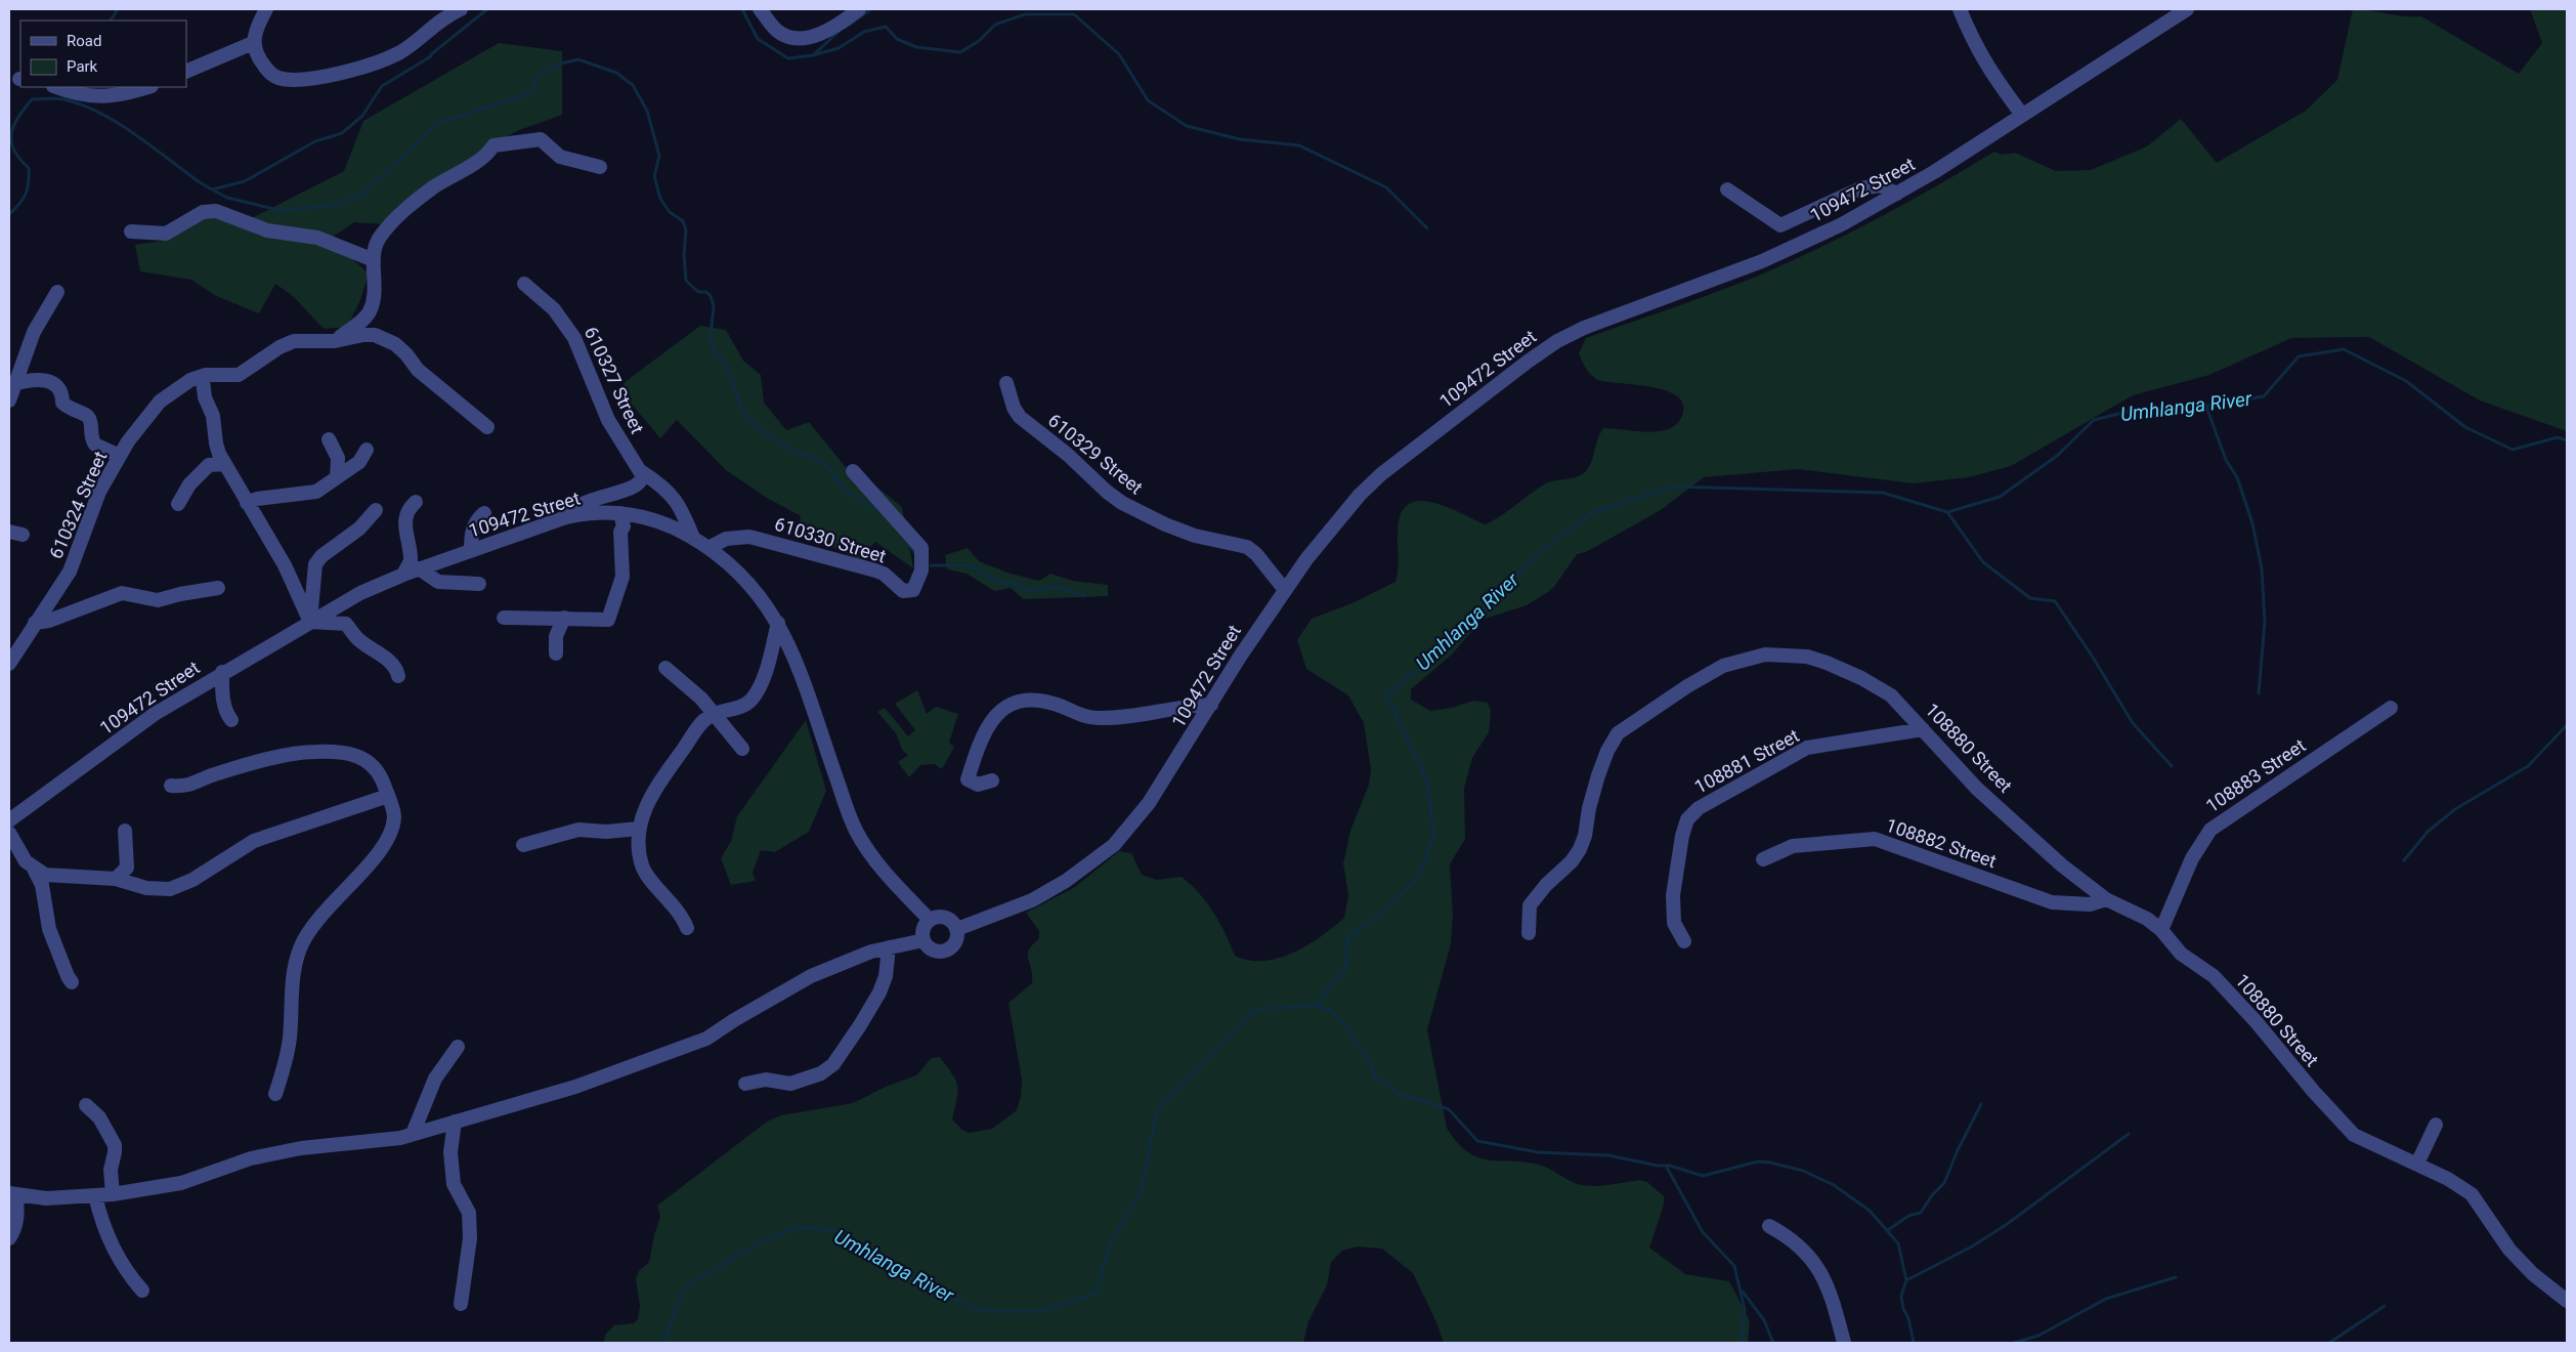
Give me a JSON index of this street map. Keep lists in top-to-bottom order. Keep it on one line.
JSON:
{"streets":{"street":["109472 Street","610327 Street","610329 Street","610324 Street","610330 Street","108880 Street","108881 Street","108883 Street","108882 Street"]},"crossings":[["109472 Street","610329 Street"],["109472 Street","610330 Street"],["108880 Street","108881 Street"],["108880 Street","108883 Street"],["108880 Street","108882 Street"]],"water":["Umhlanga River"],"legend":["Road","Park"]}
